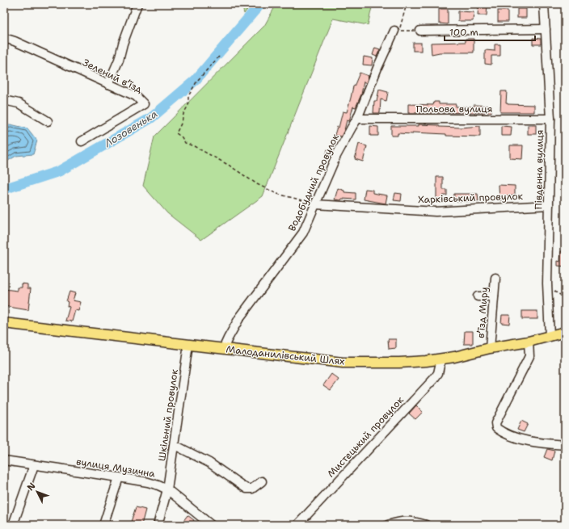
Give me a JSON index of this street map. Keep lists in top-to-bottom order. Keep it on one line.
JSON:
{"streets":{"main road":["Малоданилівський Шлях"],"street":["Зелений в’їзд","Польова вулиця","Південна вулиця","Водобудний провулок","Харківський провулок","в’їзд Миру","Шкільний провулок","Мистецький провулок","вулиця Музична"]},"crossings":[["Польова вулиця","Південна вулиця"],["Польова вулиця","Водобудний провулок"],["Південна вулиця","Харківський провулок"],["Південна вулиця","Малоданилівський Шлях"],["Водобудний провулок","Харківський провулок"],["Водобудний провулок","Малоданилівський Шлях"],["в’їзд Миру","Малоданилівський Шлях"],["Малоданилівський Шлях","Шкільний провулок"],["Малоданилівський Шлях","Мистецький провулок"],["Шкільний провулок","вулиця Музична"]],"water":["Лозовенька"],"scale_bar":"100 m","north":"top left"}
